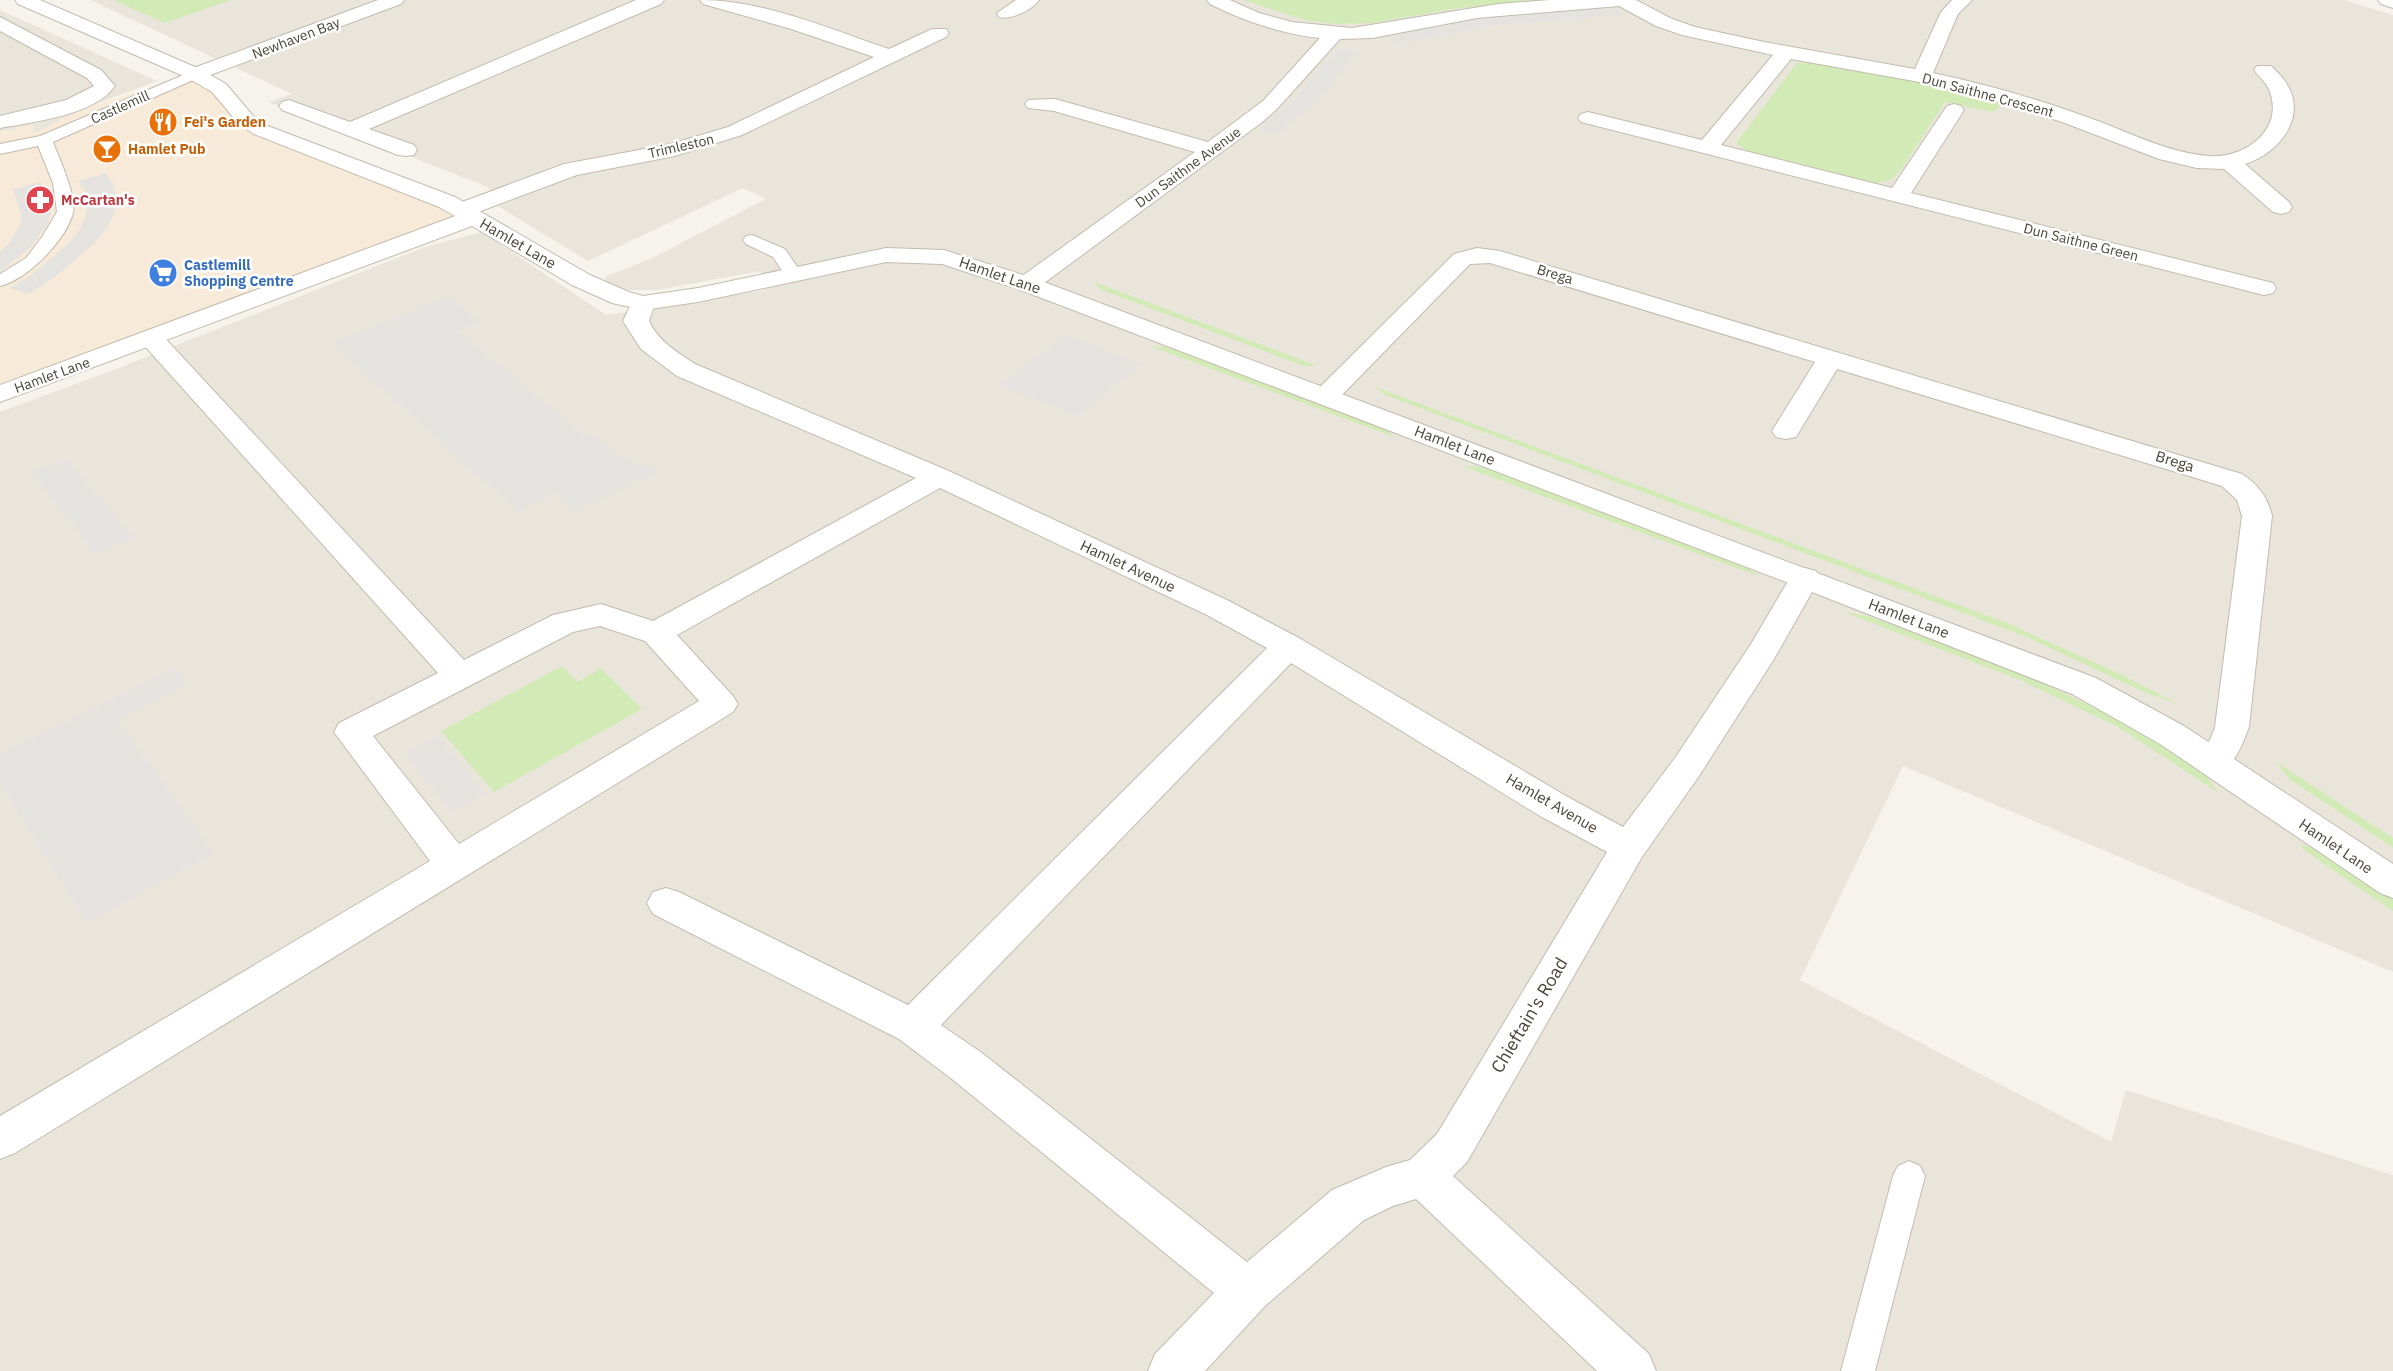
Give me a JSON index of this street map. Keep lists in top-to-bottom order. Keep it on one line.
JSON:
{"streets":{"street":["Newhaven Bay","Dun Saithne Crescent","Trimleston","Dun Saithne Avenue","Dun Saithne Green","Hamlet Lane","Brega","Hamlet Avenue","Chieftain's Road"],"lane":["Castlemill"]},"crossings":[["Newhaven Bay","Castlemill"],["Newhaven Bay","Hamlet Lane"],["Dun Saithne Crescent","Dun Saithne Avenue"],["Castlemill","Hamlet Lane"],["Trimleston","Hamlet Lane"],["Dun Saithne Avenue","Hamlet Lane"],["Hamlet Lane","Brega"],["Hamlet Lane","Hamlet Avenue"],["Hamlet Lane","Chieftain's Road"],["Hamlet Avenue","Chieftain's Road"]],"places":{"restaurant":["Fei's Garden"],"bar":["Hamlet Pub"],"pharmacy":["McCartan's"],"supermarket":["Castlemill Shopping Centre"]}}
